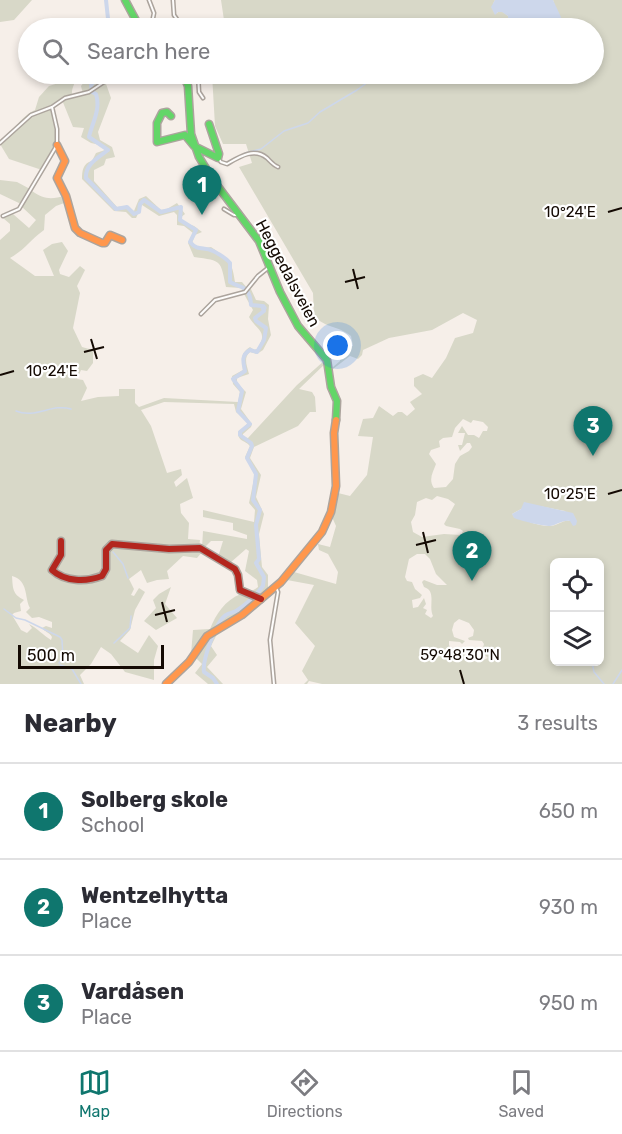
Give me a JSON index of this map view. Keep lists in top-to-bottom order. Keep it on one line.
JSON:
{"streets":{"main road":["Heggedalsveien"]},"scale_bar":"500 m","page":{"search":"Search here","pins":["1","3","2"],"scale":"500 m","heading":["Nearby","3 results"],"list":[{"mark":"1","name":"Solberg skole","note":"School","value":"650 m"},{"mark":"2","name":"Wentzelhytta","note":"Place","value":"930 m"},{"mark":"3","name":"Vardåsen","note":"Place","value":"950 m"}],"nav":["Map","Directions","Saved"]},"coordinates":["10°24'E","10°25'E","59°48'30\"N"]}
